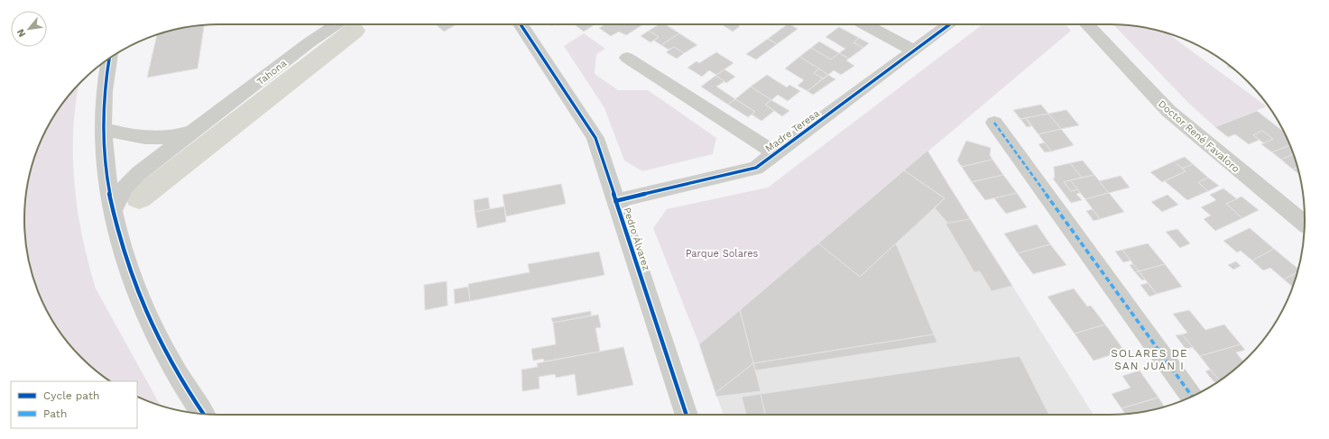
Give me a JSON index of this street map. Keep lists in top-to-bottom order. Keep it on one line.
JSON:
{"streets":{"street":["Tahona","Madre Teresa","Doctor René Favaloro","Pedro Álvarez"]},"crossings":[["Madre Teresa","Pedro Álvarez"]],"districts":["SOLARES DE SAN JUAN I"],"parks":["Parque Solares"],"legend":["Cycle path","Path"],"north":"bottom left"}
